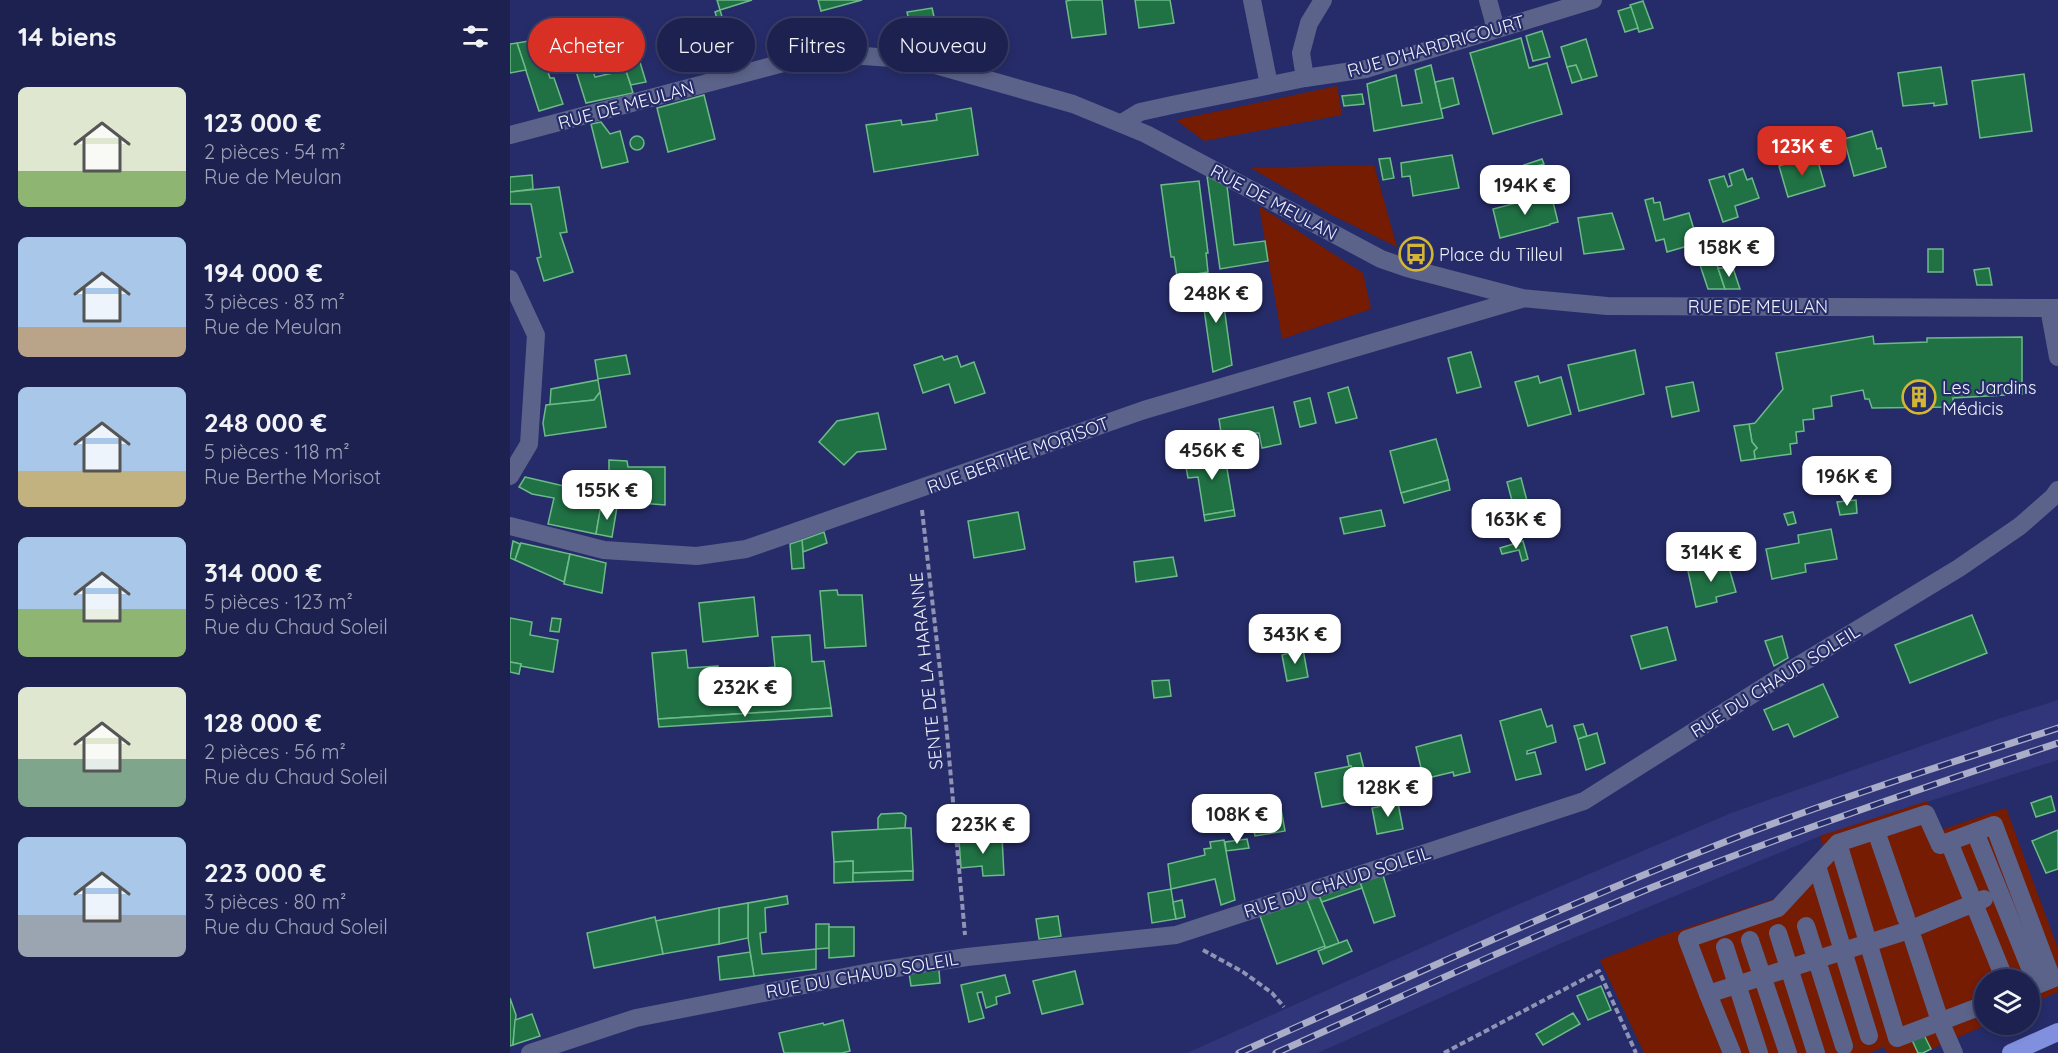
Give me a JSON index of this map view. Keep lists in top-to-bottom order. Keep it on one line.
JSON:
{"streets":{"street":["RUE D'HARDRICOURT","RUE DE MEULAN","RUE BERTHE MORISOT","RUE DU CHAUD SOLEIL"],"path":["SENTE DE LA HARANNE"]},"crossings":[["RUE D'HARDRICOURT","RUE DE MEULAN"],["RUE DE MEULAN","RUE BERTHE MORISOT"],["RUE BERTHE MORISOT","SENTE DE LA HARANNE"],["SENTE DE LA HARANNE","RUE DU CHAUD SOLEIL"]],"places":{"bus stop":["Place du Tilleul"],"building":["Les Jardins Médicis"]},"page":{"heading":"14 biens","chip":["Acheter","Louer","Filtres","Nouveau"],"list":[{"name":"123 000 €","note":"2 pièces · 54 m² · Rue de Meulan"},{"name":"194 000 €","note":"3 pièces · 83 m² · Rue de Meulan"},{"name":"248 000 €","note":"5 pièces · 118 m² · Rue Berthe Morisot"},{"name":"314 000 €","note":"5 pièces · 123 m² · Rue du Chaud Soleil"},{"name":"128 000 €","note":"2 pièces · 56 m² · Rue du Chaud Soleil"},{"name":"223 000 €","note":"3 pièces · 80 m² · Rue du Chaud Soleil"}],"price":["123K €","194K €","158K €","248K €","456K €","196K €","155K €","163K €","314K €","343K €","232K €","128K €","108K €","223K €"]}}
